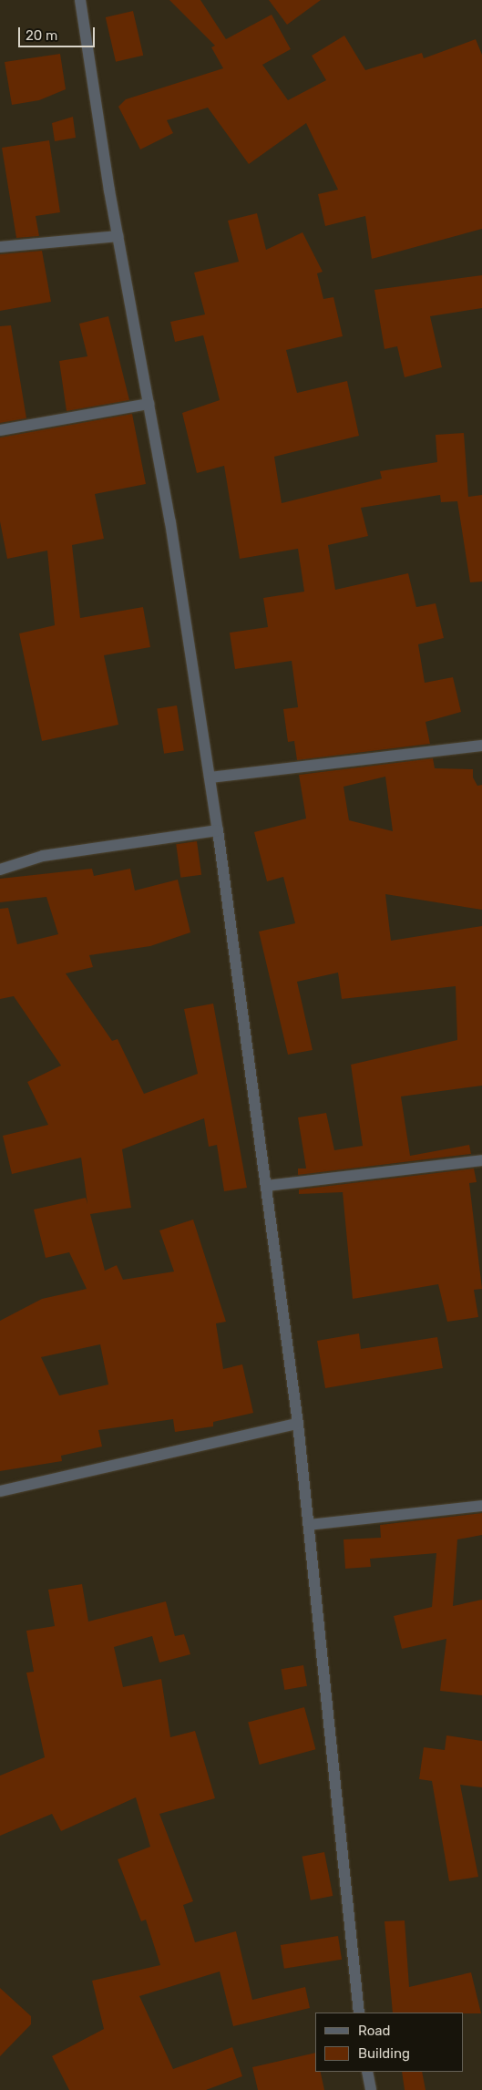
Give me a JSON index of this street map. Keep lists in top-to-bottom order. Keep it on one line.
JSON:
{"legend":["Road","Building"],"scale_bar":"20 m"}
